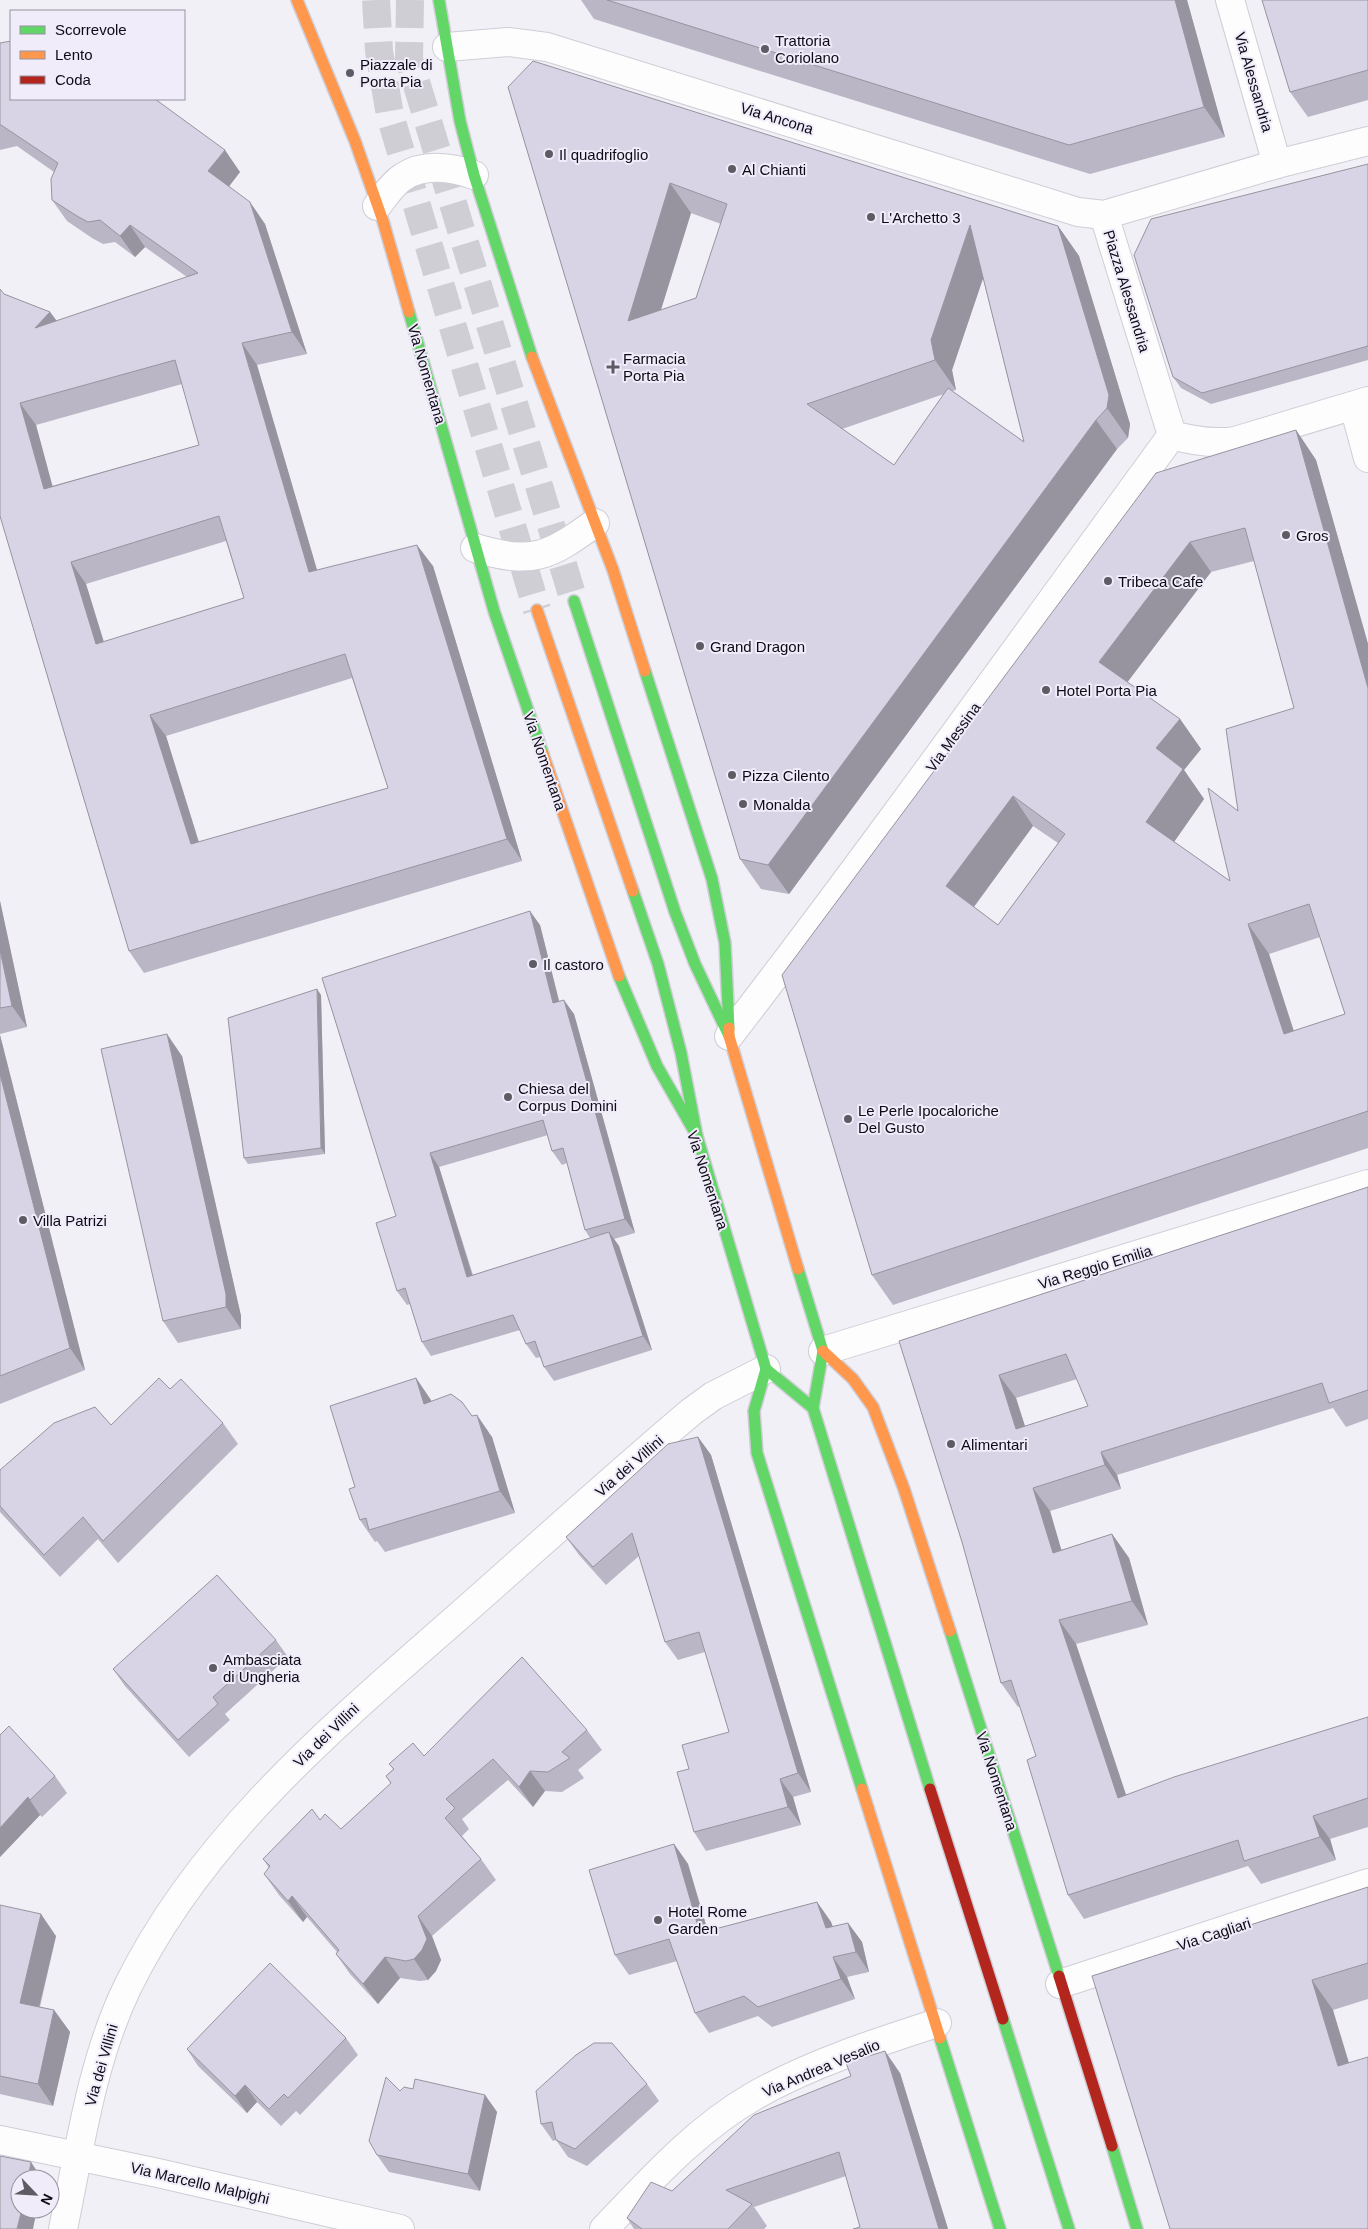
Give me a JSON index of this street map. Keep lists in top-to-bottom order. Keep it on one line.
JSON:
{"streets":{"main road":["Via Nomentana"],"street":["Via Alessandria","Via Ancona","Piazza Alessandria","Via Messina","Via Reggio Emilia","Via dei Villini","Via Cagliari","Via Andrea Vesalio","Via Marcello Malpighi"]},"crossings":[["Via Alessandria","Piazza Alessandria"],["Via Ancona","Piazza Alessandria"],["Piazza Alessandria","Via Messina"],["Via Nomentana","Via Reggio Emilia"],["Via Nomentana","Via dei Villini"],["Via Nomentana","Via Cagliari"],["Via dei Villini","Via Marcello Malpighi"]],"places":{"other":["Trattoria Coriolano","Piazzale di Porta Pia","Il quadrifoglio","Al Chianti","L'Archetto 3","Gros","Tribeca Cafe","Grand Dragon","Hotel Porta Pia","Pizza Cilento","Monalda","Il castoro","Chiesa del Corpus Domini","Le Perle Ipocaloriche Del Gusto","Villa Patrizi","Alimentari","Ambasciata di Ungheria","Hotel Rome Garden"],"health":["Farmacia Porta Pia"]},"legend":["Scorrevole","Lento","Coda"],"north":"bottom right"}
